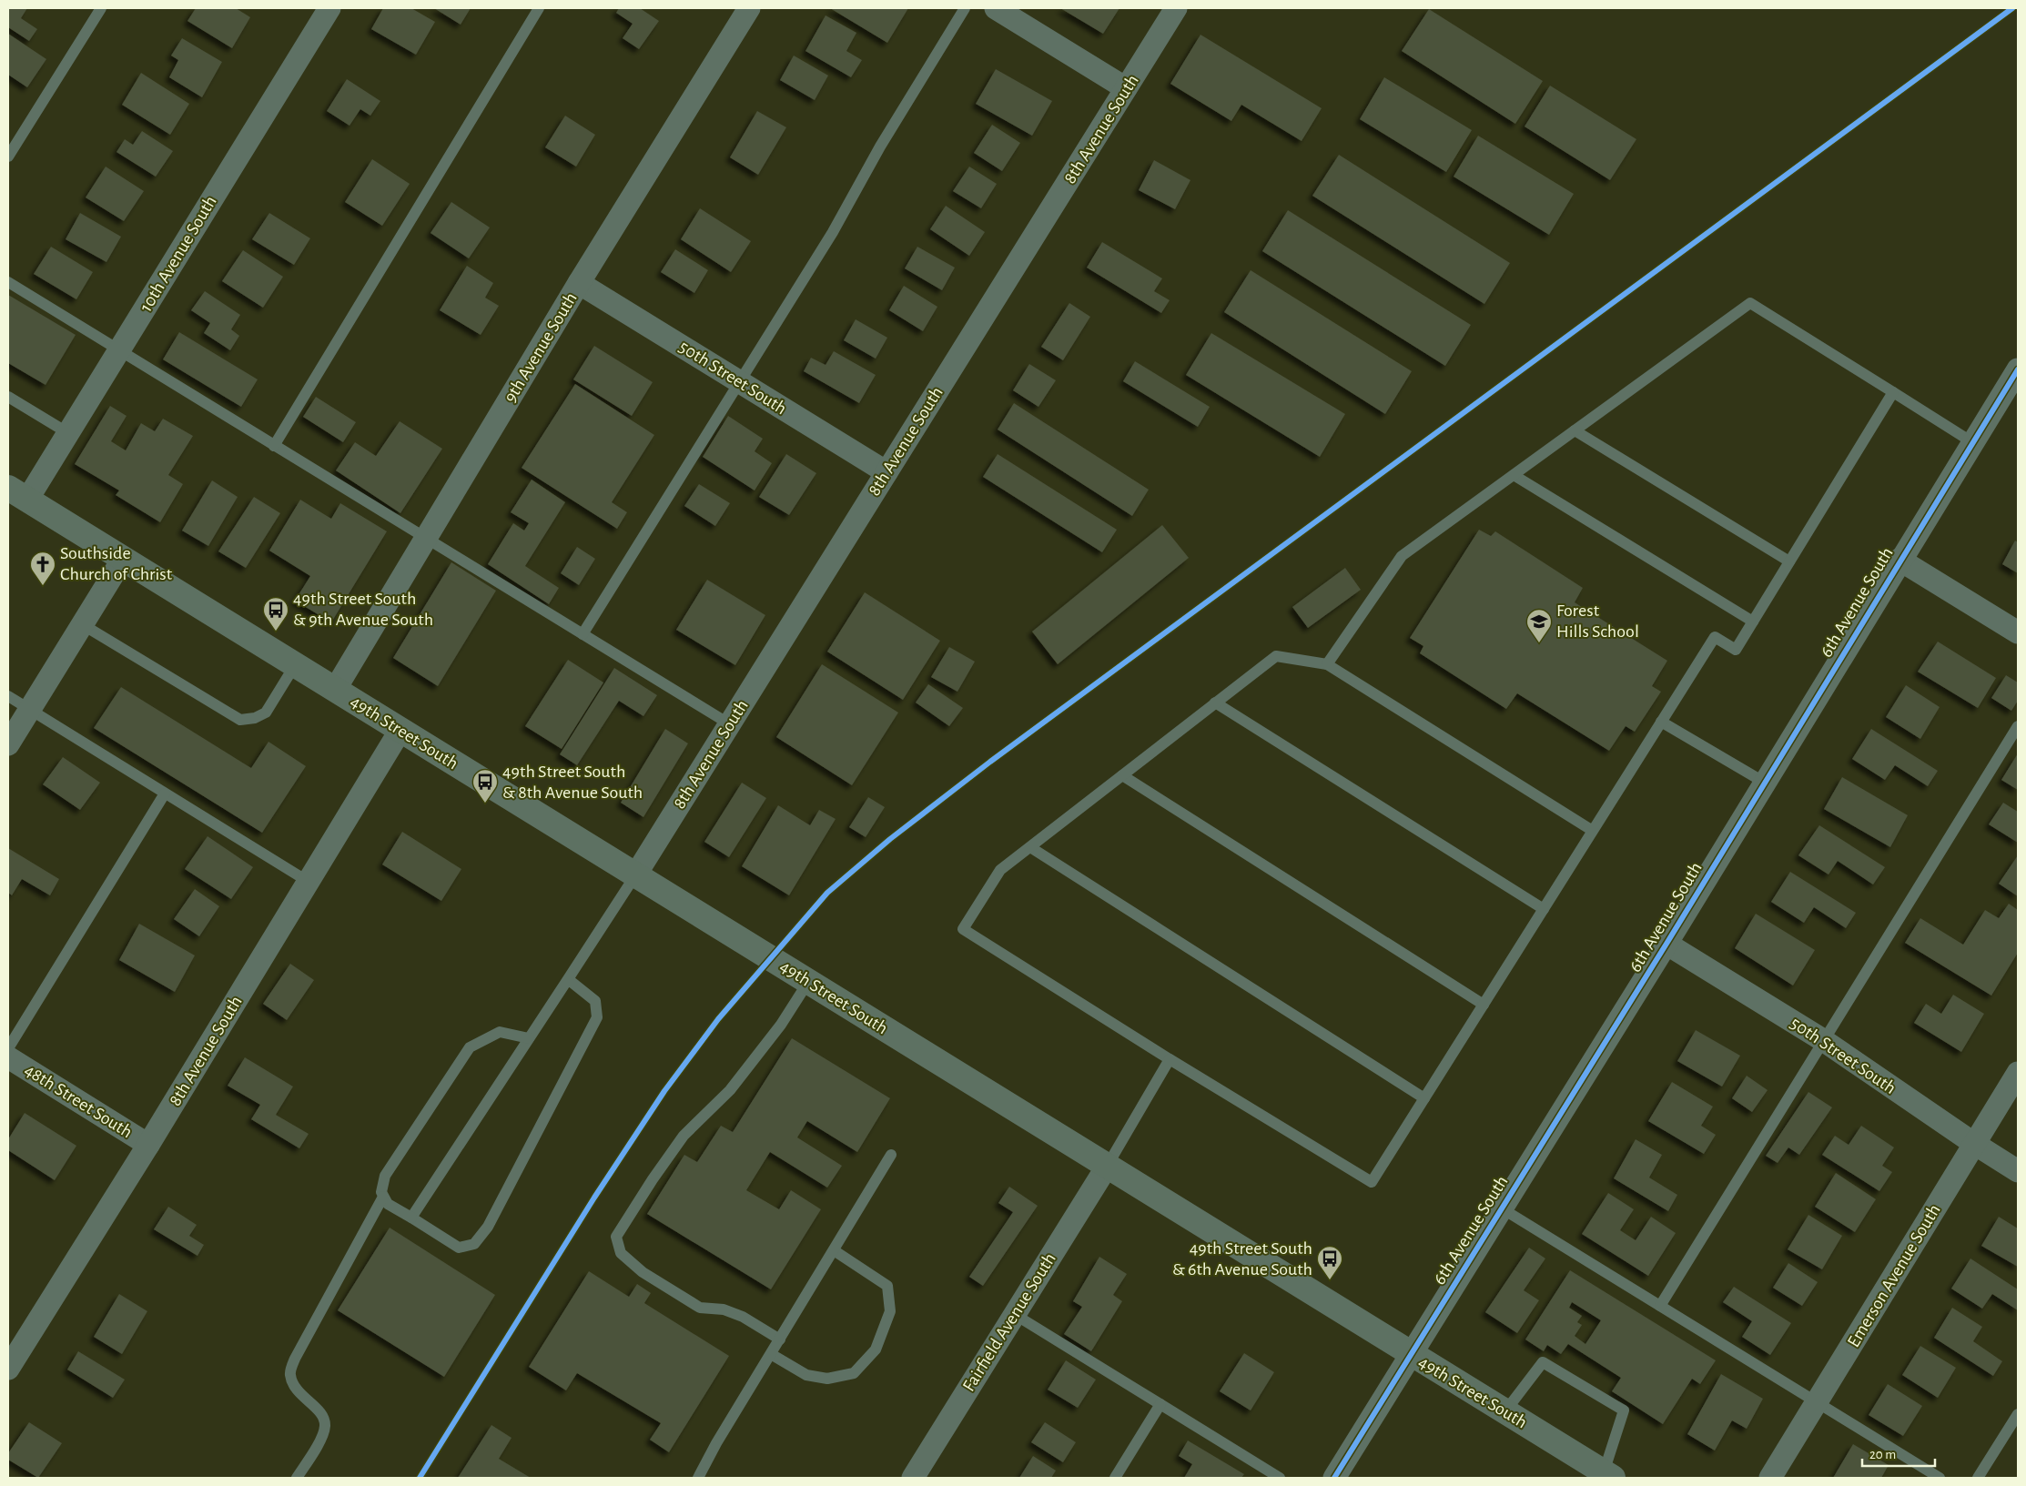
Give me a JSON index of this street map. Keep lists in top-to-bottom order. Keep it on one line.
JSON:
{"streets":{"main road":["49th Street South"],"street":["8th Avenue South","10th Avenue South","9th Avenue South","50th Street South","6th Avenue South","48th Street South","Emerson Avenue South","Fairfield Avenue South"]},"crossings":[["8th Avenue South","50th Street South"],["8th Avenue South","49th Street South"],["8th Avenue South","48th Street South"],["10th Avenue South","49th Street South"],["9th Avenue South","50th Street South"],["9th Avenue South","49th Street South"],["50th Street South","6th Avenue South"],["50th Street South","Emerson Avenue South"],["6th Avenue South","49th Street South"],["49th Street South","Fairfield Avenue South"]],"places":{"church":["Southside Church of Christ"],"bus stop":["49th Street South & 9th Avenue South","49th Street South & 8th Avenue South","49th Street South & 6th Avenue South"],"school or university":["Forest Hills School"]},"scale_bar":"20 m"}
